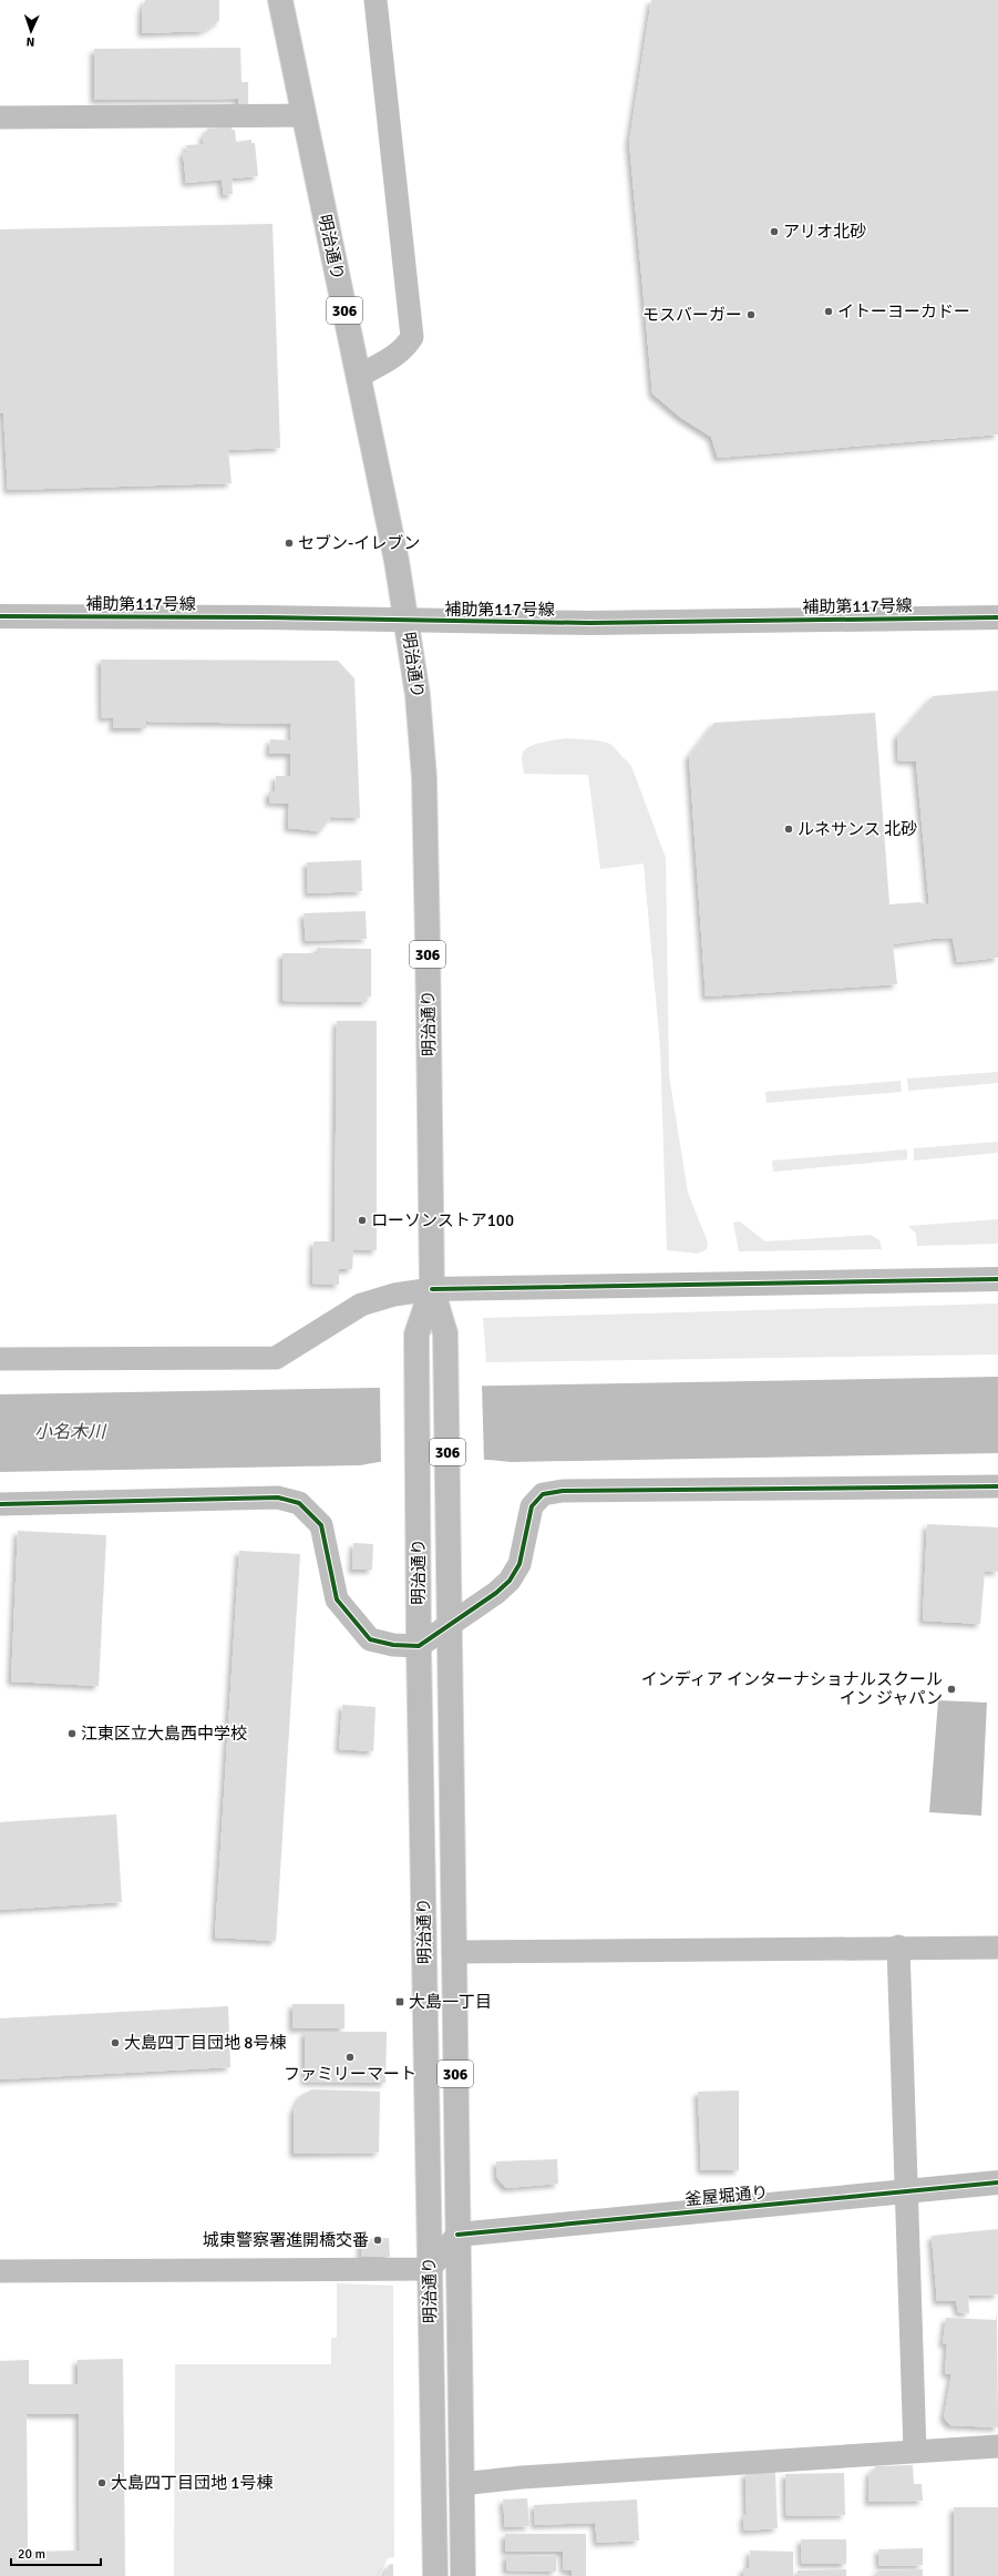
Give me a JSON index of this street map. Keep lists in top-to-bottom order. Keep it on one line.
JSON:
{"streets":{"main road":["明治通り","306"],"street":["補助第117号線","釜屋堀通り"]},"crossings":[["明治通り","補助第117号線"],["明治通り","釜屋堀通り"]],"water":["小名木川"],"places":{"other":["アリオ北砂","イトーヨーカドー","モスバーガー","セブン-イレブン","ルネサンス 北砂","ローソンストア100","インディア インターナショナルスクール イン ジャパン","江東区立大島西中学校","大島四丁目団地 8号棟","ファミリーマート","城東警察署進開橋交番","大島四丁目団地 1号棟"],"transit":["大島一丁目"]},"scale_bar":"20 m","north":"bottom"}
